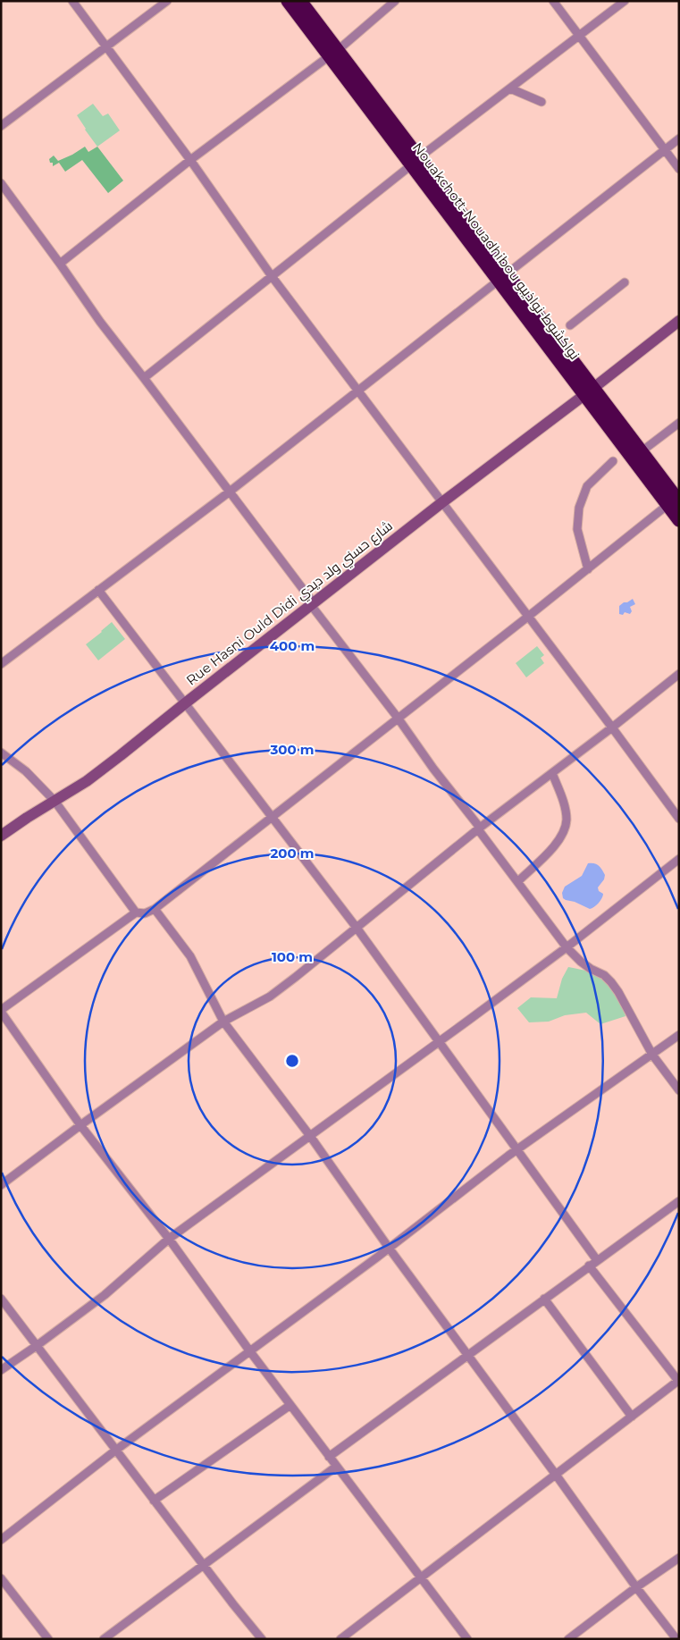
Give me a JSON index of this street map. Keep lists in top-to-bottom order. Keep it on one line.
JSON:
{"streets":{"highway":["Nouakchott-Nouadhibou نواكشوط-نواذيبو"],"street":["Rue Hasni Ould Didi شارع حسني ولد ديدي"]},"crossings":[["Nouakchott-Nouadhibou نواكشوط-نواذيبو","Rue Hasni Ould Didi شارع حسني ولد ديدي"]],"rings":["400 m","300 m","200 m","100 m"]}
